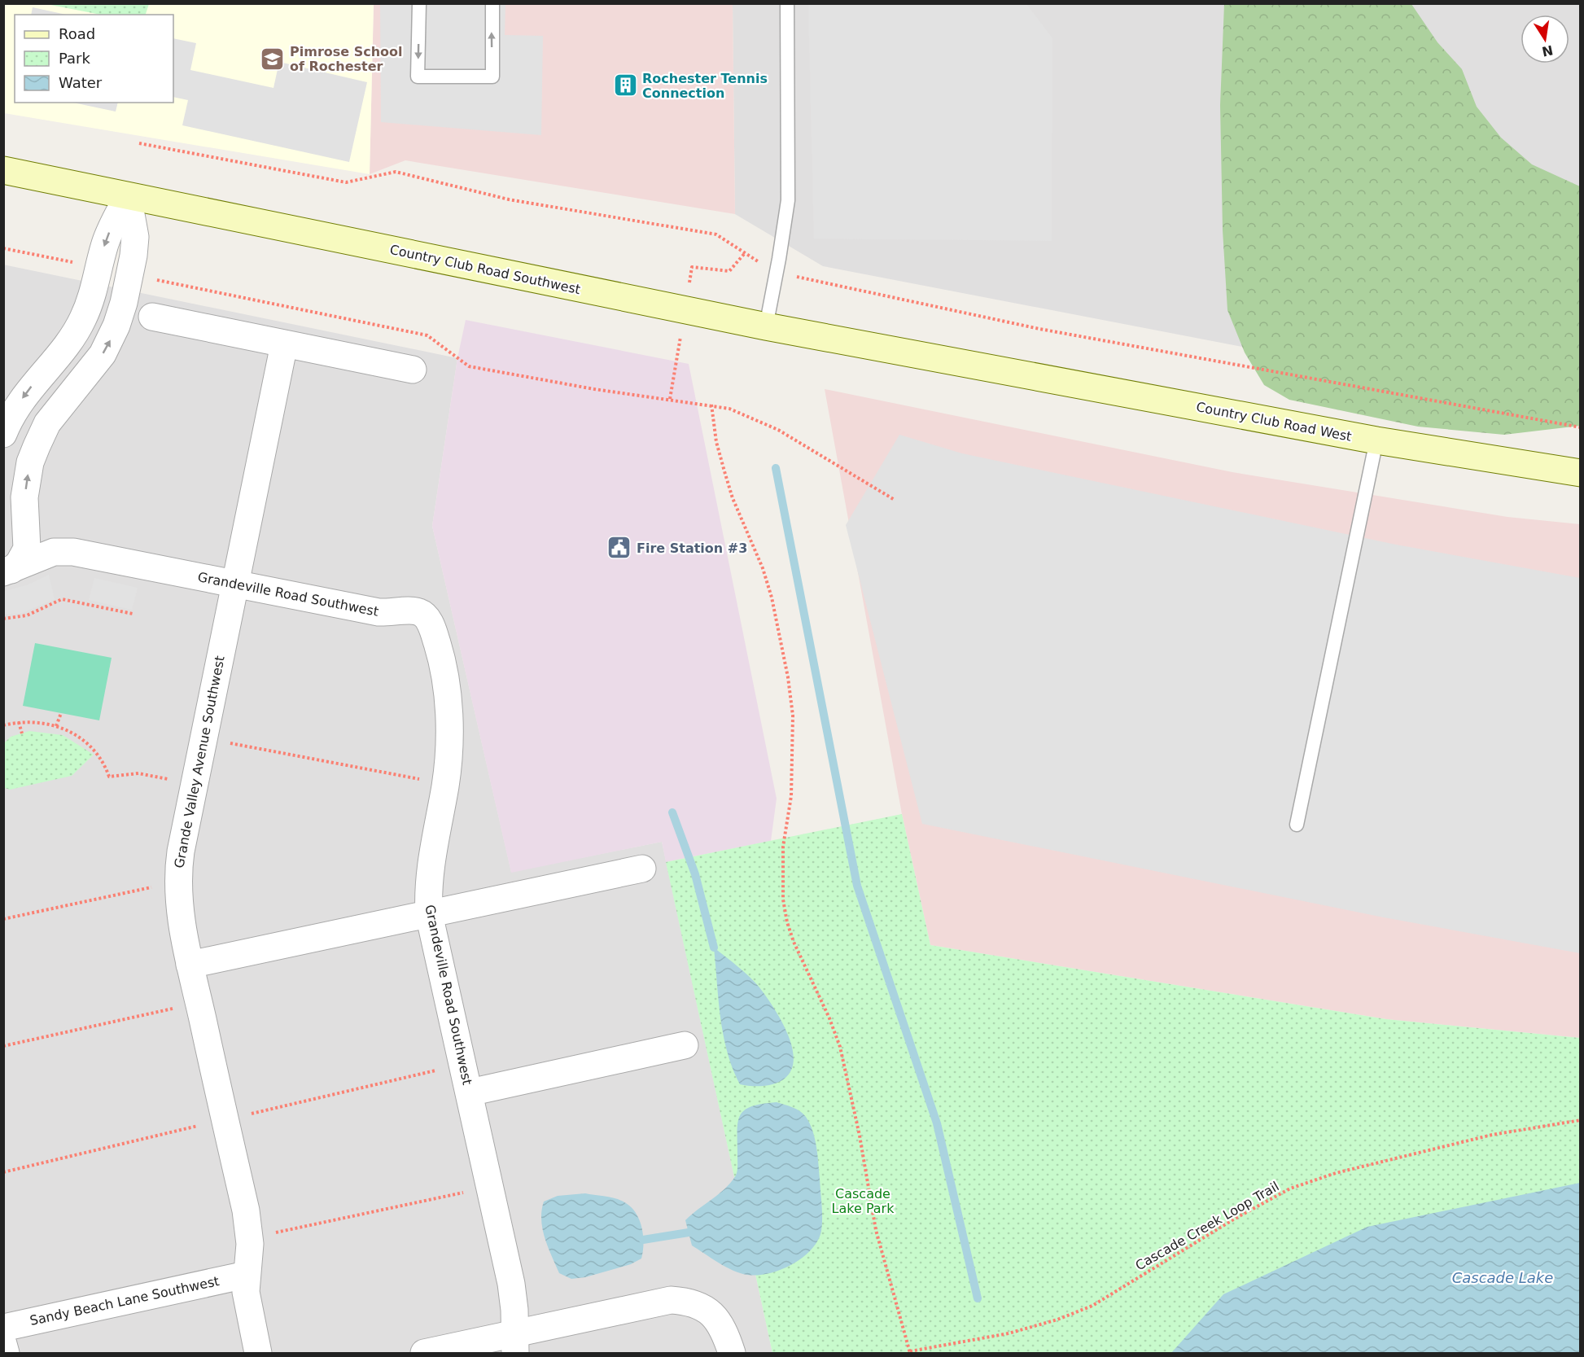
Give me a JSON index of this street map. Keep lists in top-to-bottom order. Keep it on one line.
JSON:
{"streets":{"main road":["Country Club Road Southwest","Country Club Road West"],"street":["Grandeville Road Southwest","Grande Valley Avenue Southwest","Sandy Beach Lane Southwest"],"path":["Cascade Creek Loop Trail"]},"crossings":[["Country Club Road Southwest","Country Club Road West"],["Grandeville Road Southwest","Grande Valley Avenue Southwest"],["Grande Valley Avenue Southwest","Sandy Beach Lane Southwest"]],"water":["Cascade Lake"],"parks":["Cascade Lake Park"],"places":{"school or university":["Pimrose School of Rochester"],"building":["Rochester Tennis Connection"],"public building":["Fire Station #3"]},"legend":["Road","Park","Water"],"north":"bottom"}
